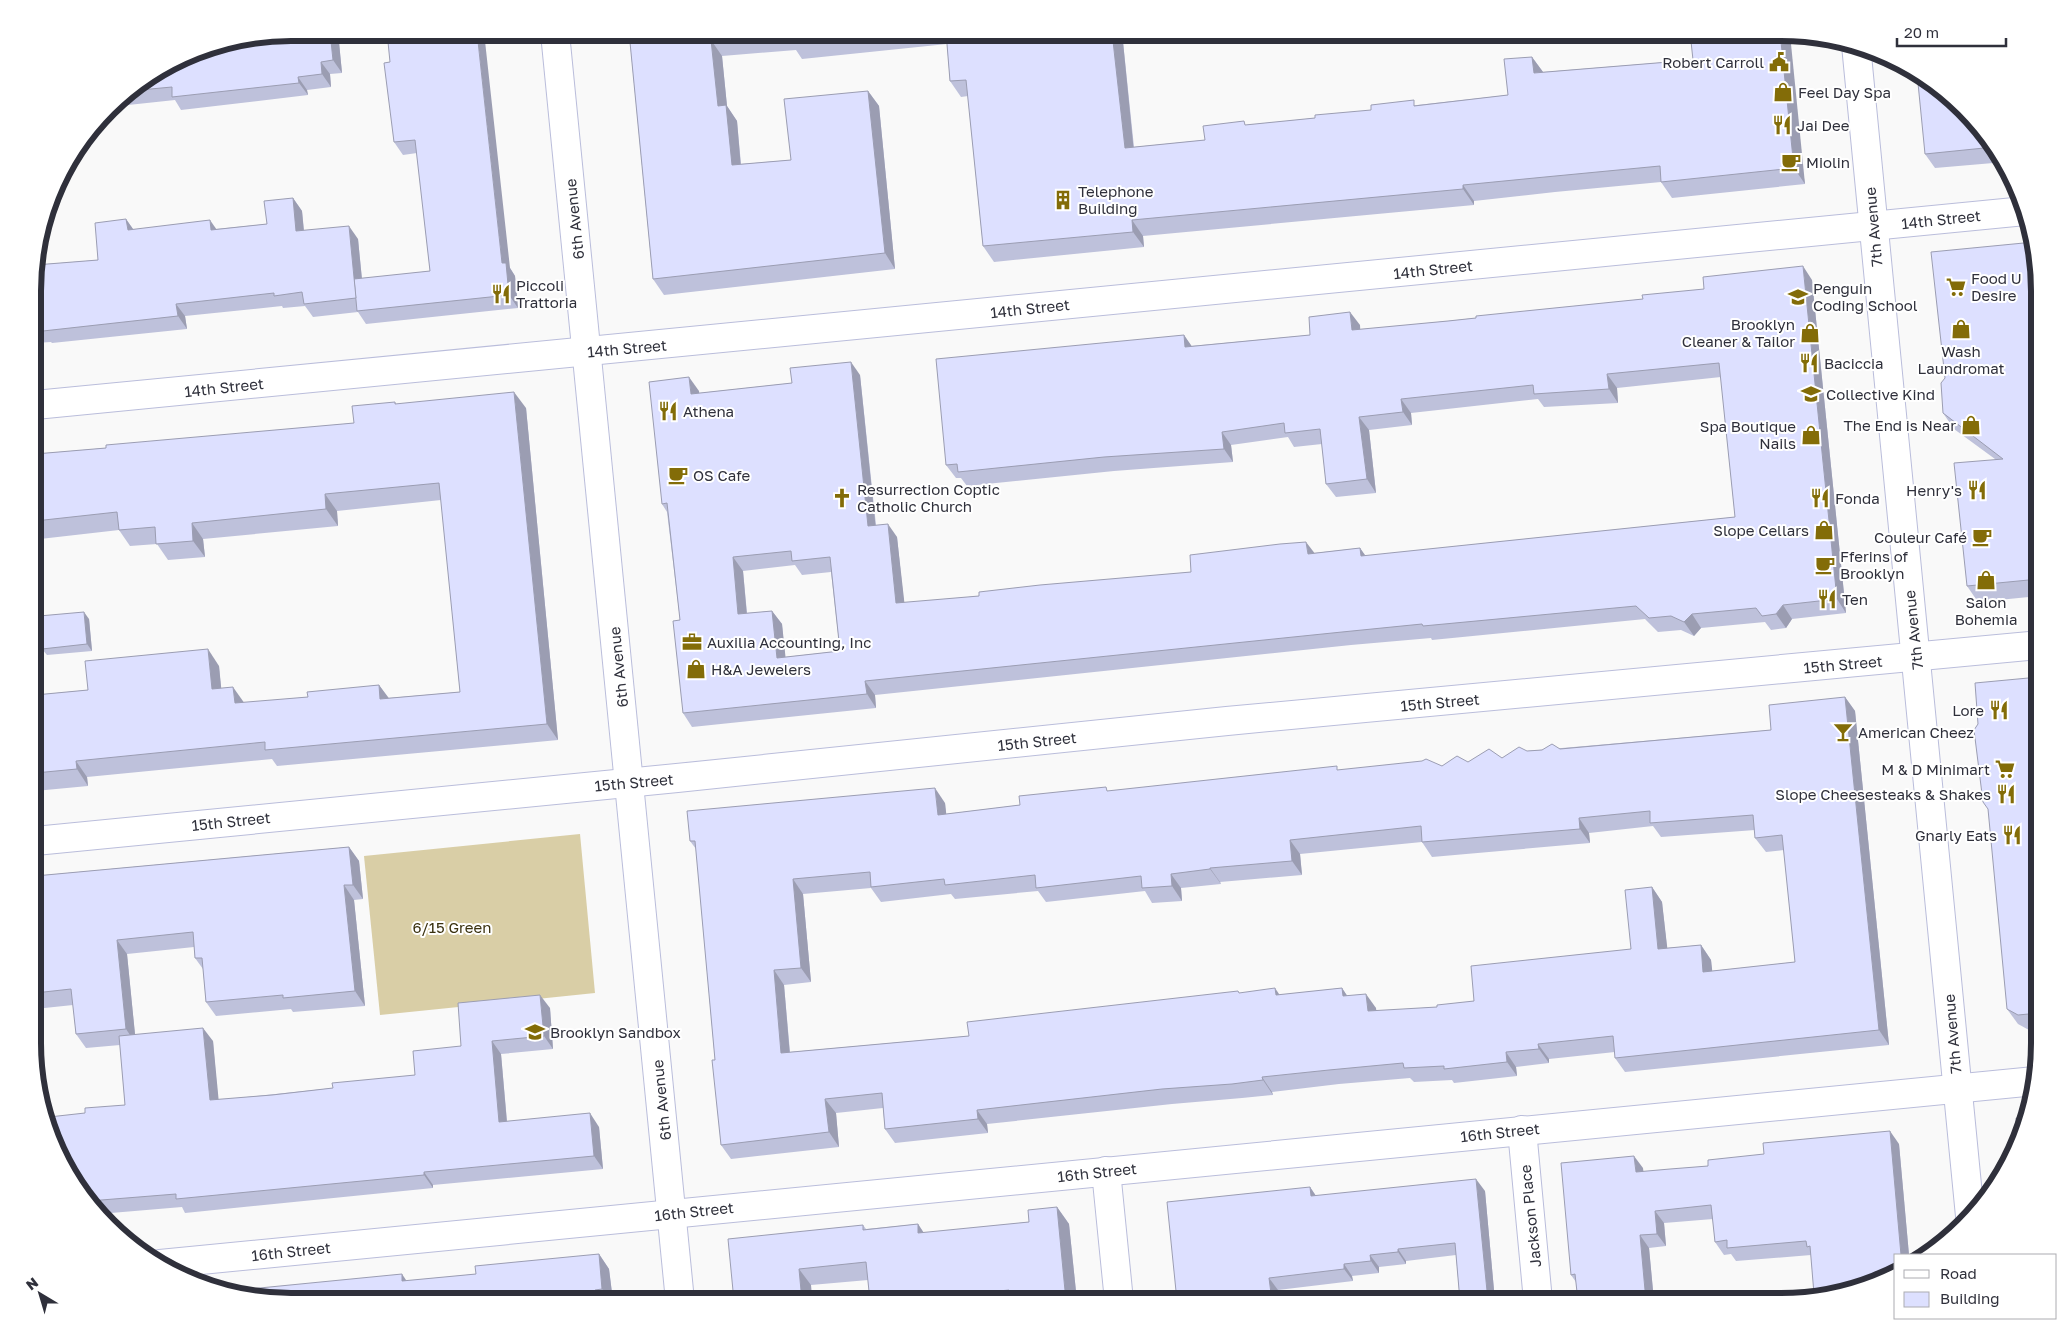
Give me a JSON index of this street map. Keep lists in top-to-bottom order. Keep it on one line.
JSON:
{"streets":{"street":["6th Avenue","14th Street","7th Avenue","15th Street","16th Street","Jackson Place"]},"crossings":[["6th Avenue","14th Street"],["6th Avenue","15th Street"],["6th Avenue","16th Street"],["14th Street","7th Avenue"],["7th Avenue","15th Street"],["7th Avenue","16th Street"],["16th Street","Jackson Place"]],"parks":["6/15 Green"],"places":{"public building":["Robert Carroll"],"shop":["Feel Day Spa","Wash Laundromat","Brooklyn Cleaner & Tailor","The End is Near","Spa Boutique Nails","Slope Cellars","Salon Bohemia","H&A Jewelers"],"restaurant":["Jai Dee","Piccoli Trattoria","Baciccia","Athena","Henry's","Fonda","Ten","Lore","Slope Cheesesteaks & Shakes","Gnarly Eats"],"cafe":["Miolin","OS Cafe","Couleur Café","Fferins of Brooklyn"],"building":["Telephone Building"],"supermarket":["Food U Desire","M & D Minimart"],"school or university":["Penguin Coding School","Collective Kind","Brooklyn Sandbox"],"church":["Resurrection Coptic Catholic Church"],"office":["Auxilia Accounting, Inc"],"bar":["American Cheez"]},"legend":["Road","Building"],"scale_bar":"20 m","north":"top left"}
